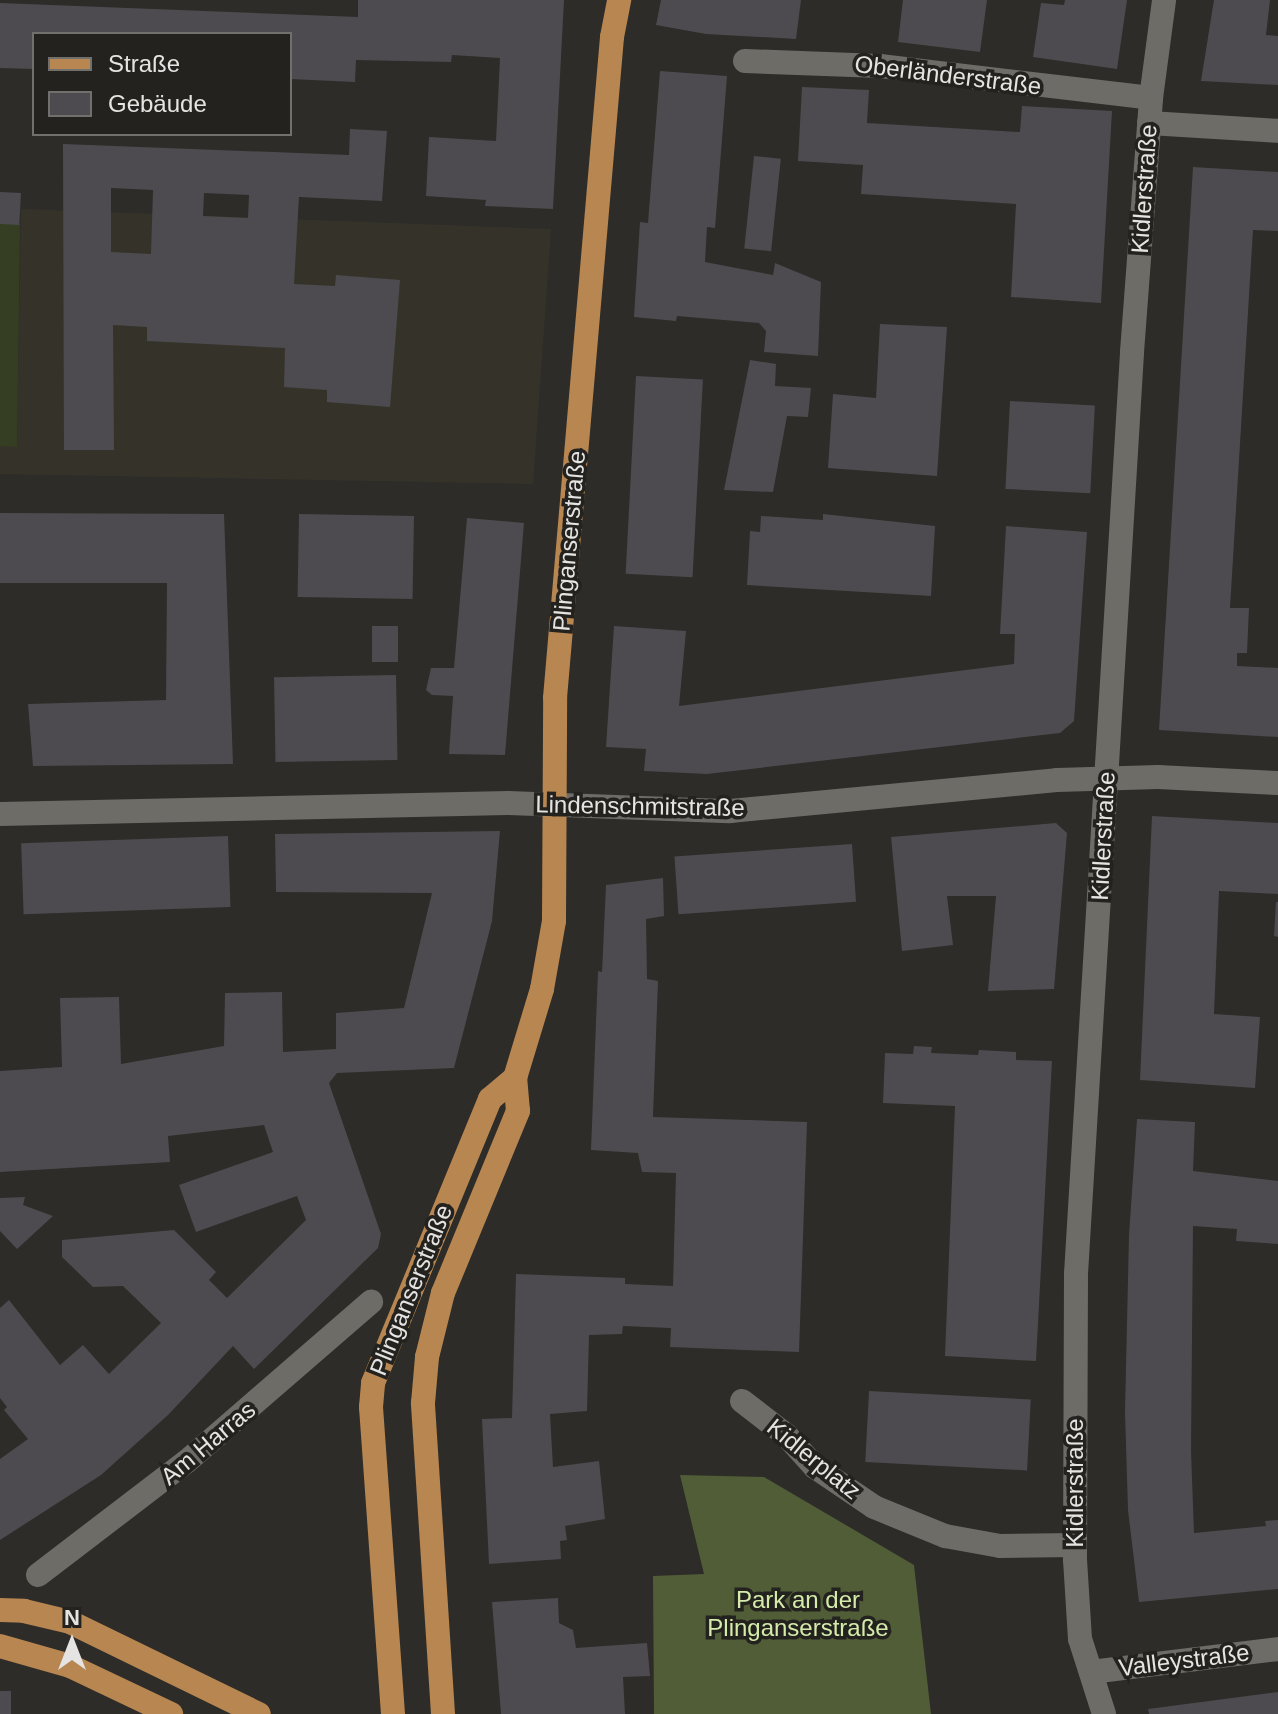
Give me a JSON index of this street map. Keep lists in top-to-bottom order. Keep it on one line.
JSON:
{"streets":{"main road":["Plinganserstraße"],"street":["Oberländerstraße","Kidlerstraße","Lindenschmitstraße","Am Harras","Kidlerplatz","Valleystraße"]},"crossings":[["Oberländerstraße","Kidlerstraße"],["Kidlerstraße","Lindenschmitstraße"],["Kidlerstraße","Kidlerplatz"],["Kidlerstraße","Valleystraße"],["Plinganserstraße","Lindenschmitstraße"]],"parks":["Park an der Plinganserstraße"],"legend":["Straße","Gebäude"],"north":"top"}
